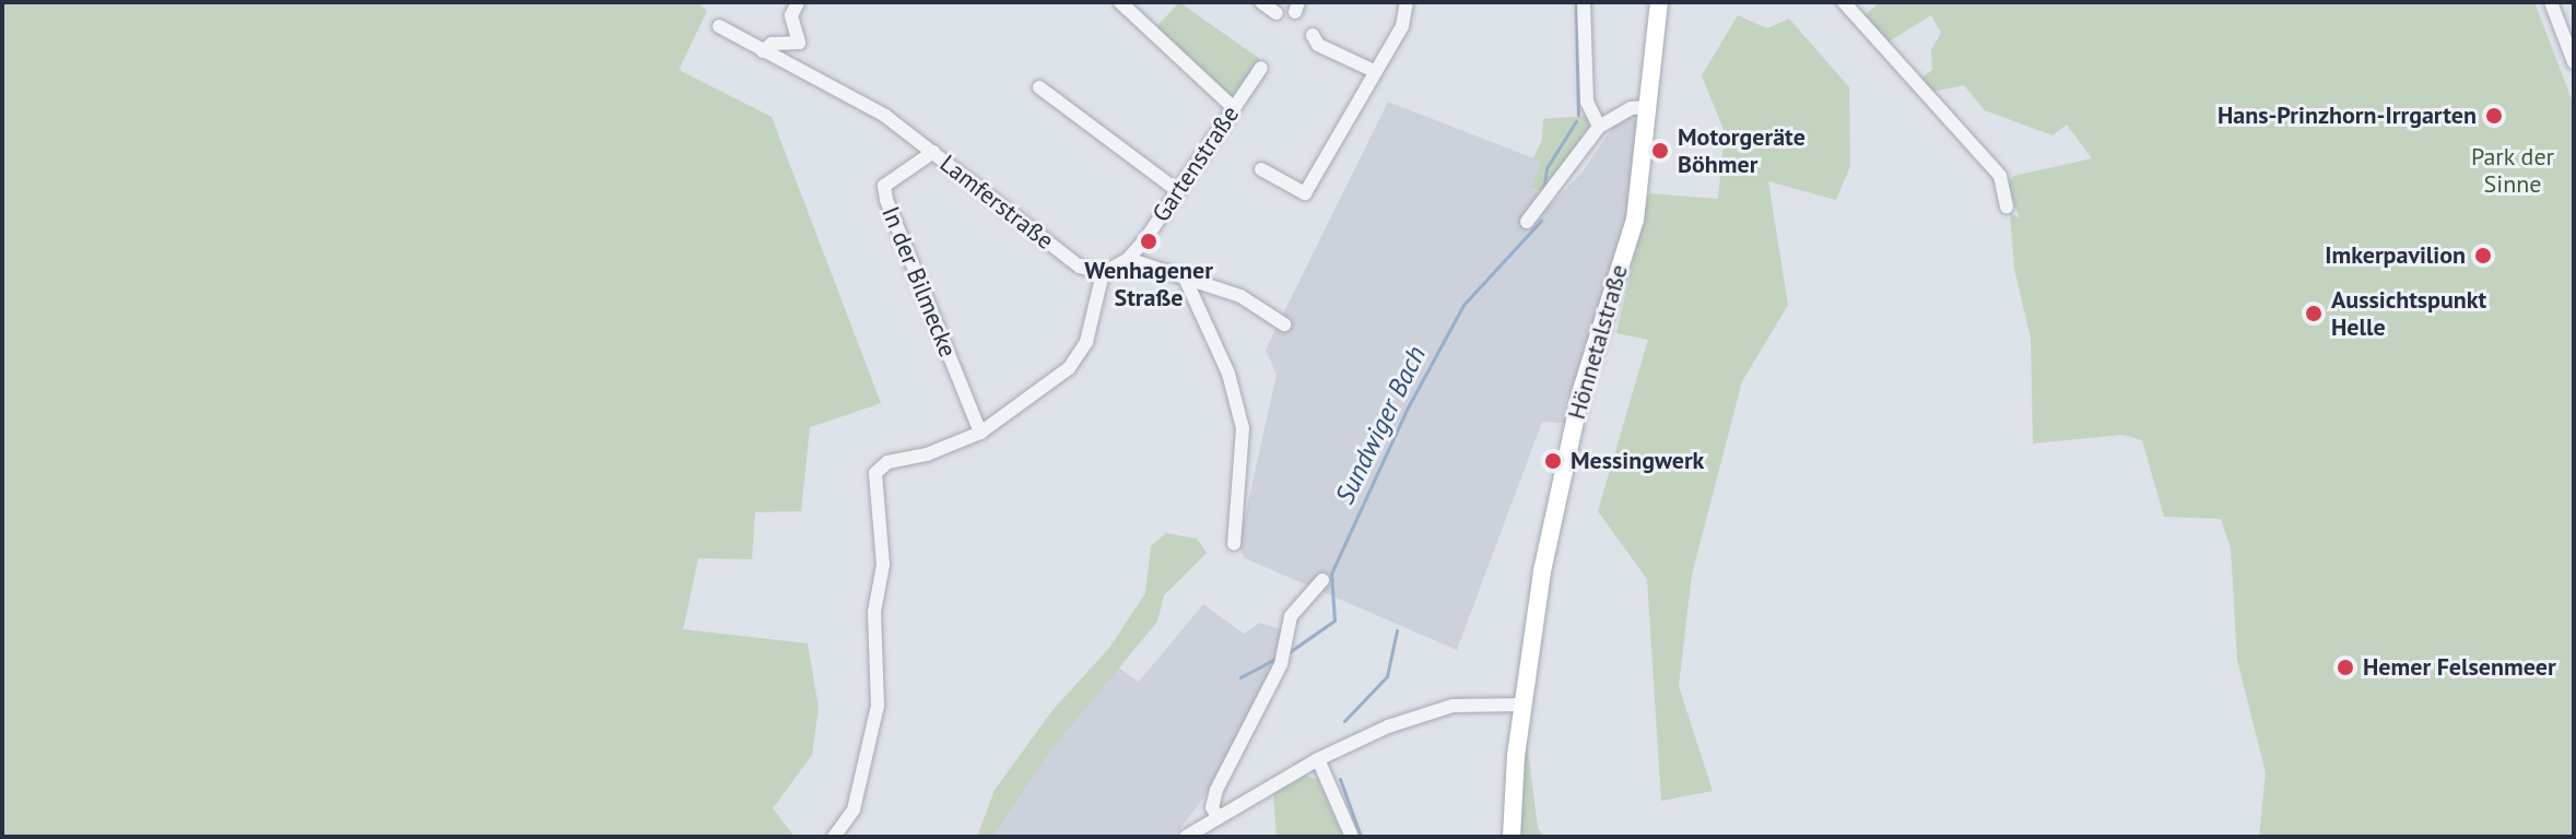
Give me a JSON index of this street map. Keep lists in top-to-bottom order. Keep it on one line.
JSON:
{"streets":{"main road":["Hönnetalstraße"],"street":["Gartenstraße","Lamferstraße","In der Bilmecke"]},"crossings":[["Lamferstraße","In der Bilmecke"]],"water":["Sundwiger Bach"],"parks":["Park der Sinne"],"places":["Hans-Prinzhorn-Irrgarten","Motorgeräte Böhmer","Wenhagener Straße","Imkerpavilion","Aussichtspunkt Helle","Messingwerk","Hemer Felsenmeer"]}
